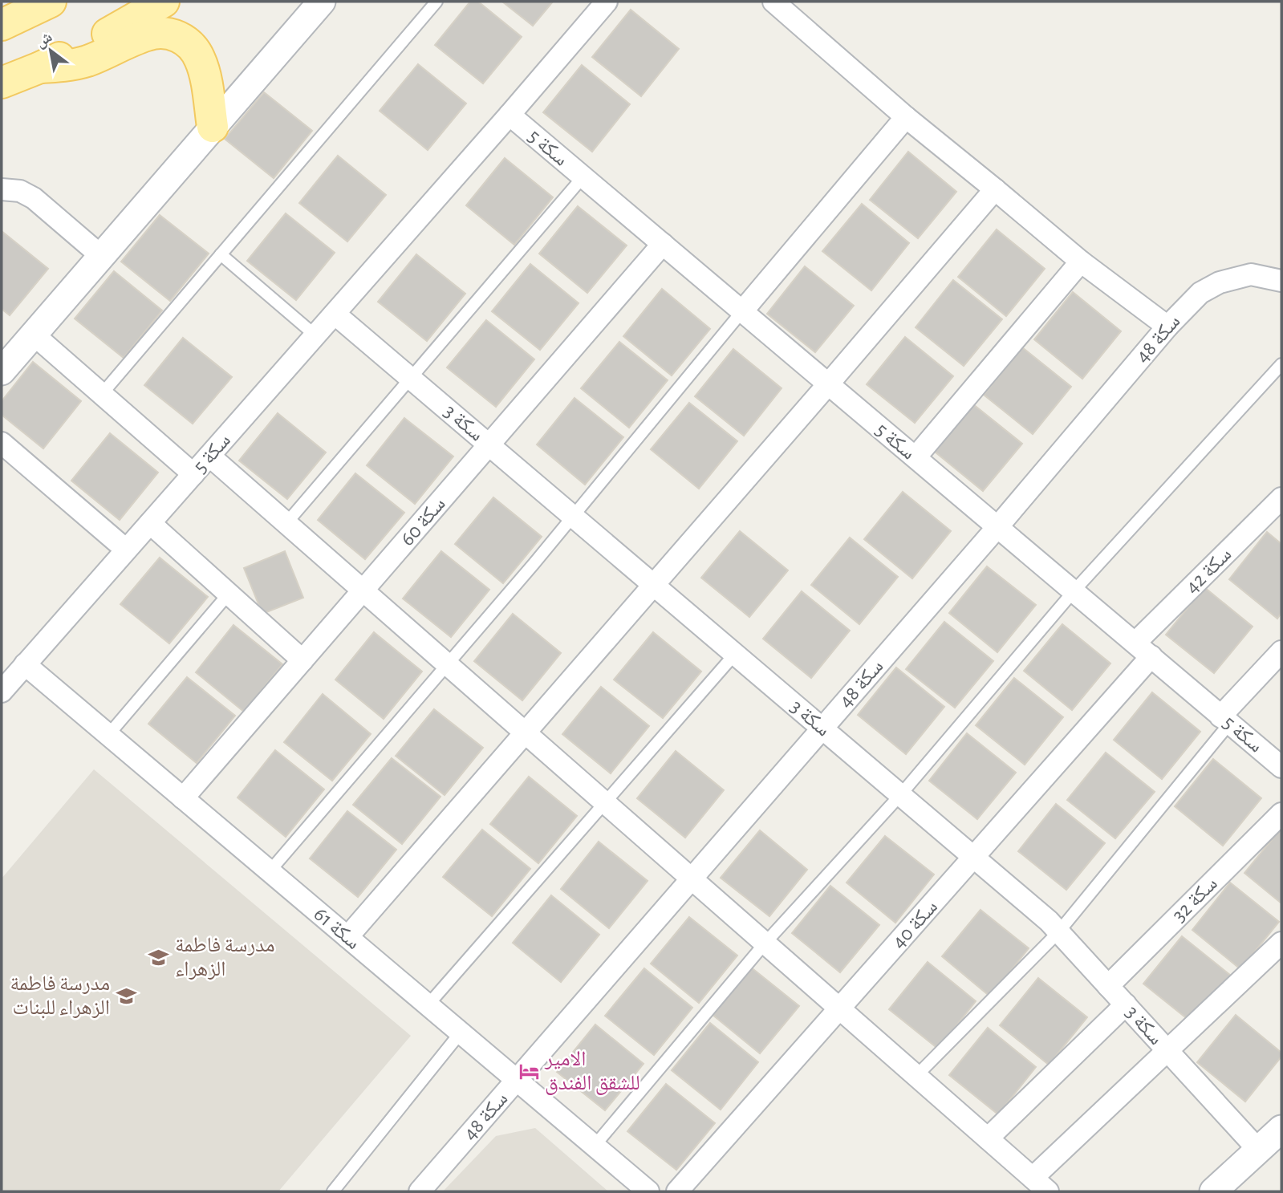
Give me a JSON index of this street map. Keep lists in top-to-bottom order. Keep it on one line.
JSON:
{"streets":{"street":["سكة 5","سكة 48","سكة 3","سكة 60","سكة 42","سكة 32","سكة 40","سكة 61"]},"crossings":[["سكة 5","سكة 48"],["سكة 5","سكة 3"],["سكة 5","سكة 60"],["سكة 5","سكة 42"],["سكة 5","سكة 40"],["سكة 5","سكة 61"],["سكة 48","سكة 3"],["سكة 48","سكة 61"],["سكة 3","سكة 60"],["سكة 3","سكة 32"],["سكة 3","سكة 40"],["سكة 60","سكة 61"]],"places":{"school or university":["مدرسة فاطمة الزهراء","مدرسة فاطمة الزهراء للبنات"],"hotel":["الامير للشقق الفندق"]},"north":"top left"}
